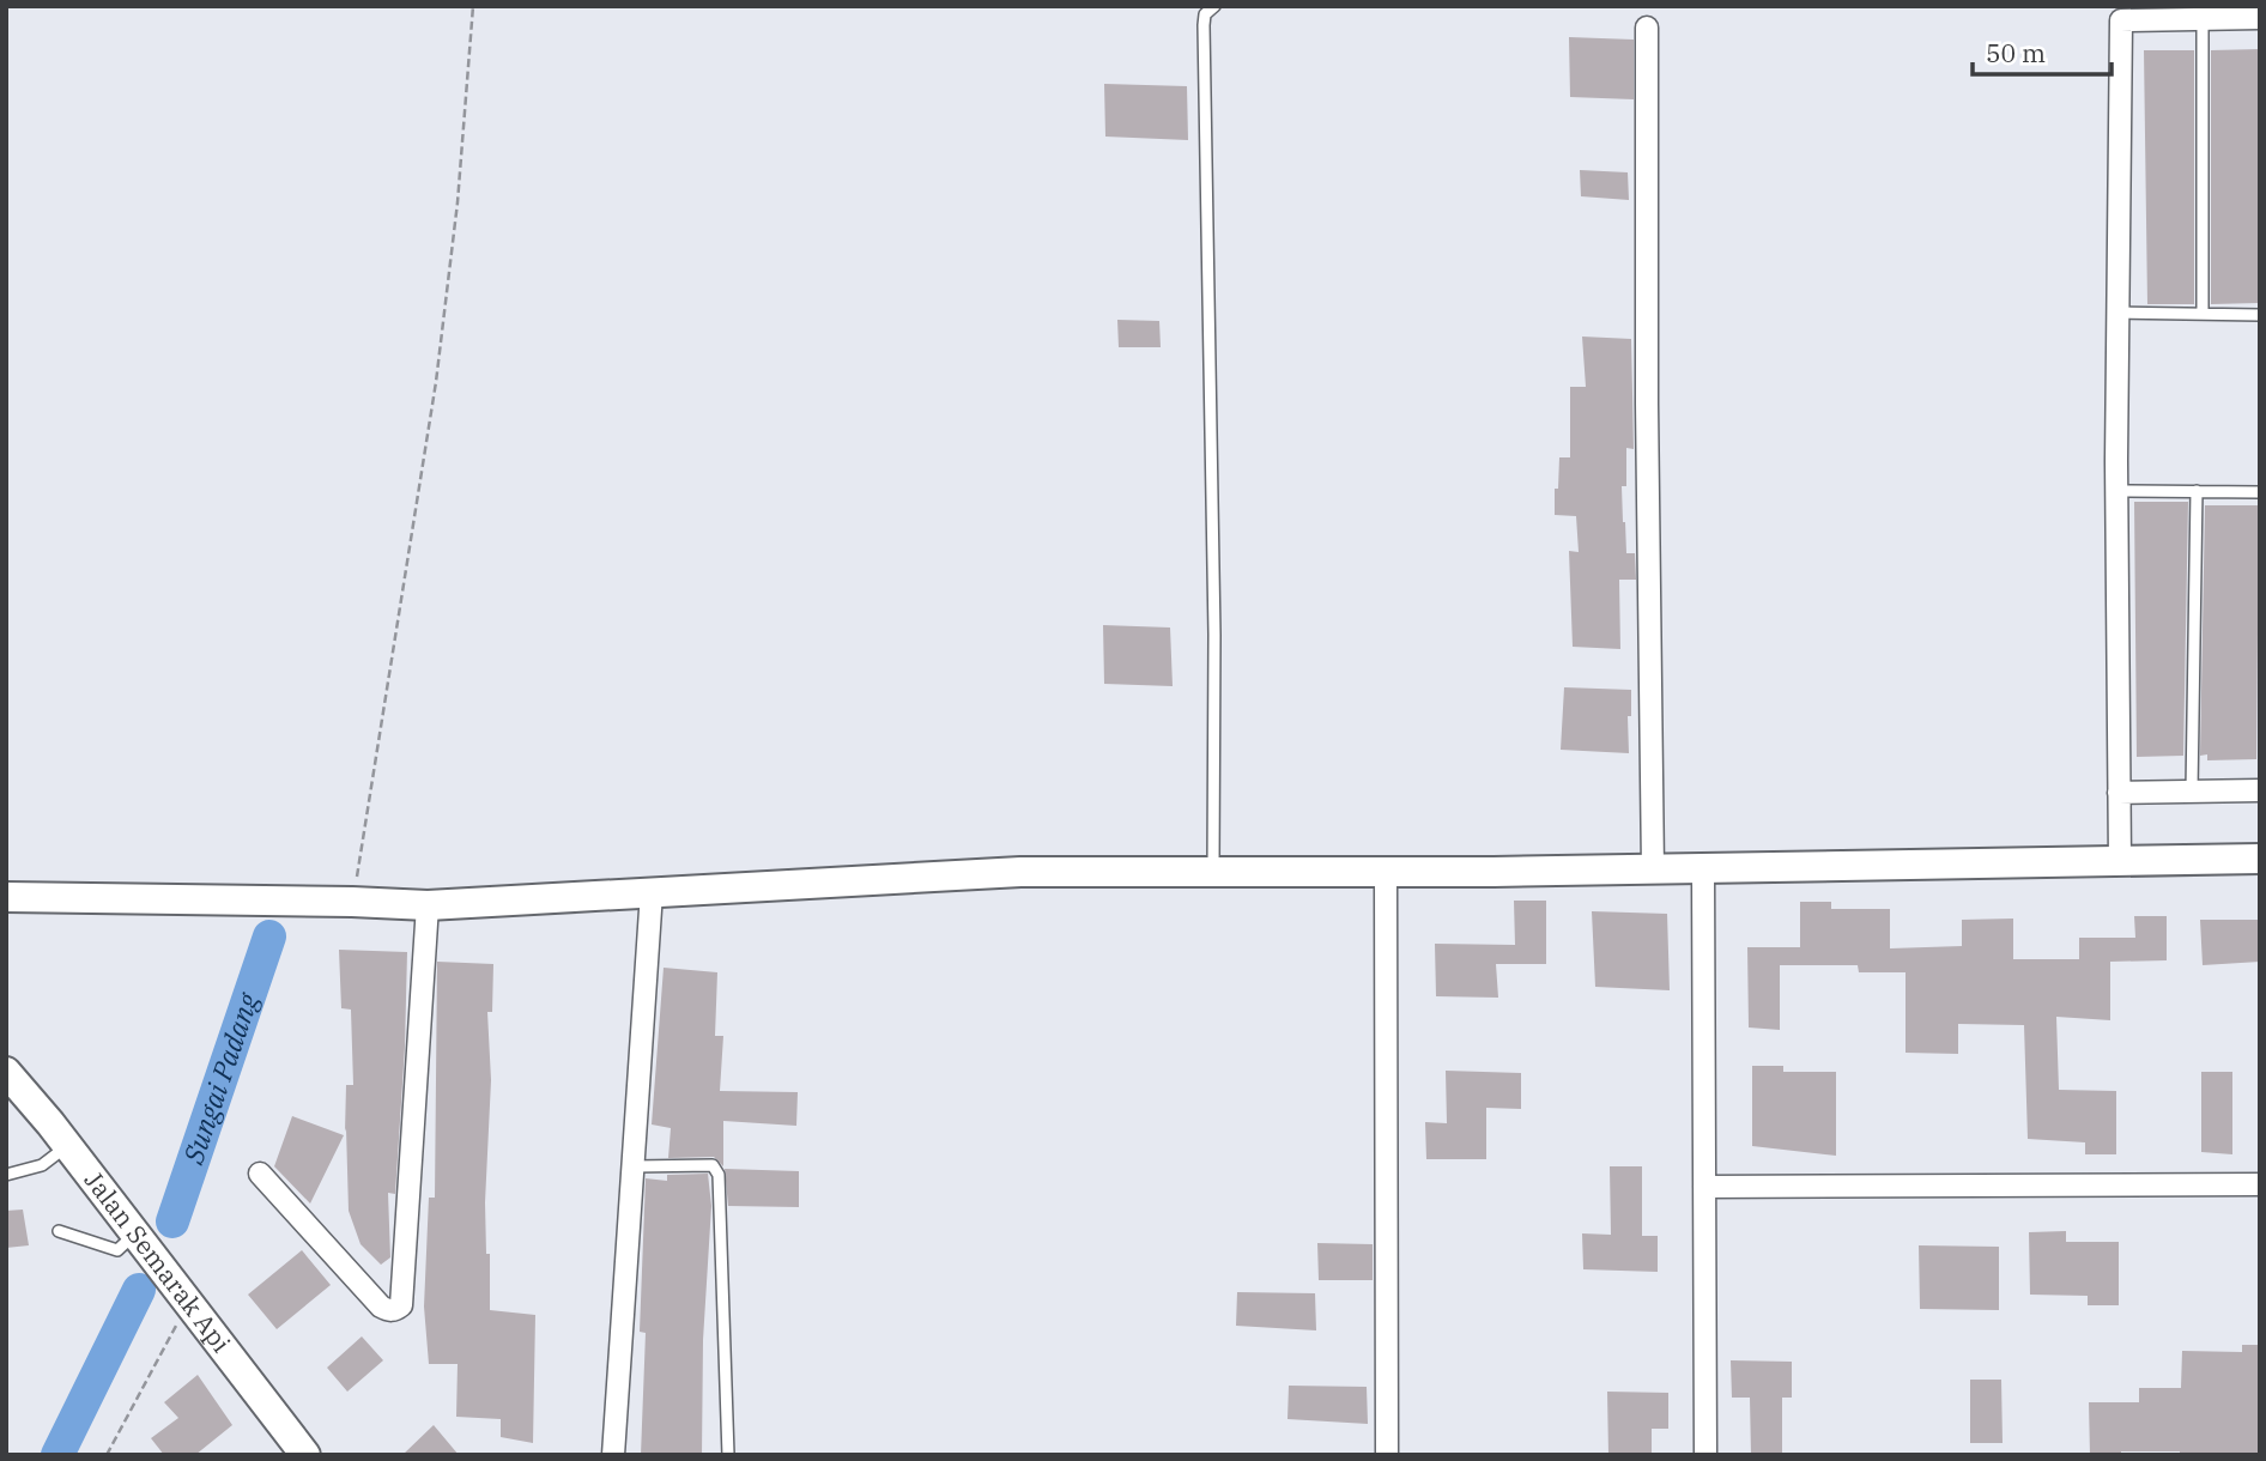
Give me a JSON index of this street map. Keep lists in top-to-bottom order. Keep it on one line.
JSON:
{"streets":{"street":["Jalan Semarak Api"]},"water":["Sungai Padang"],"scale_bar":"50 m"}
